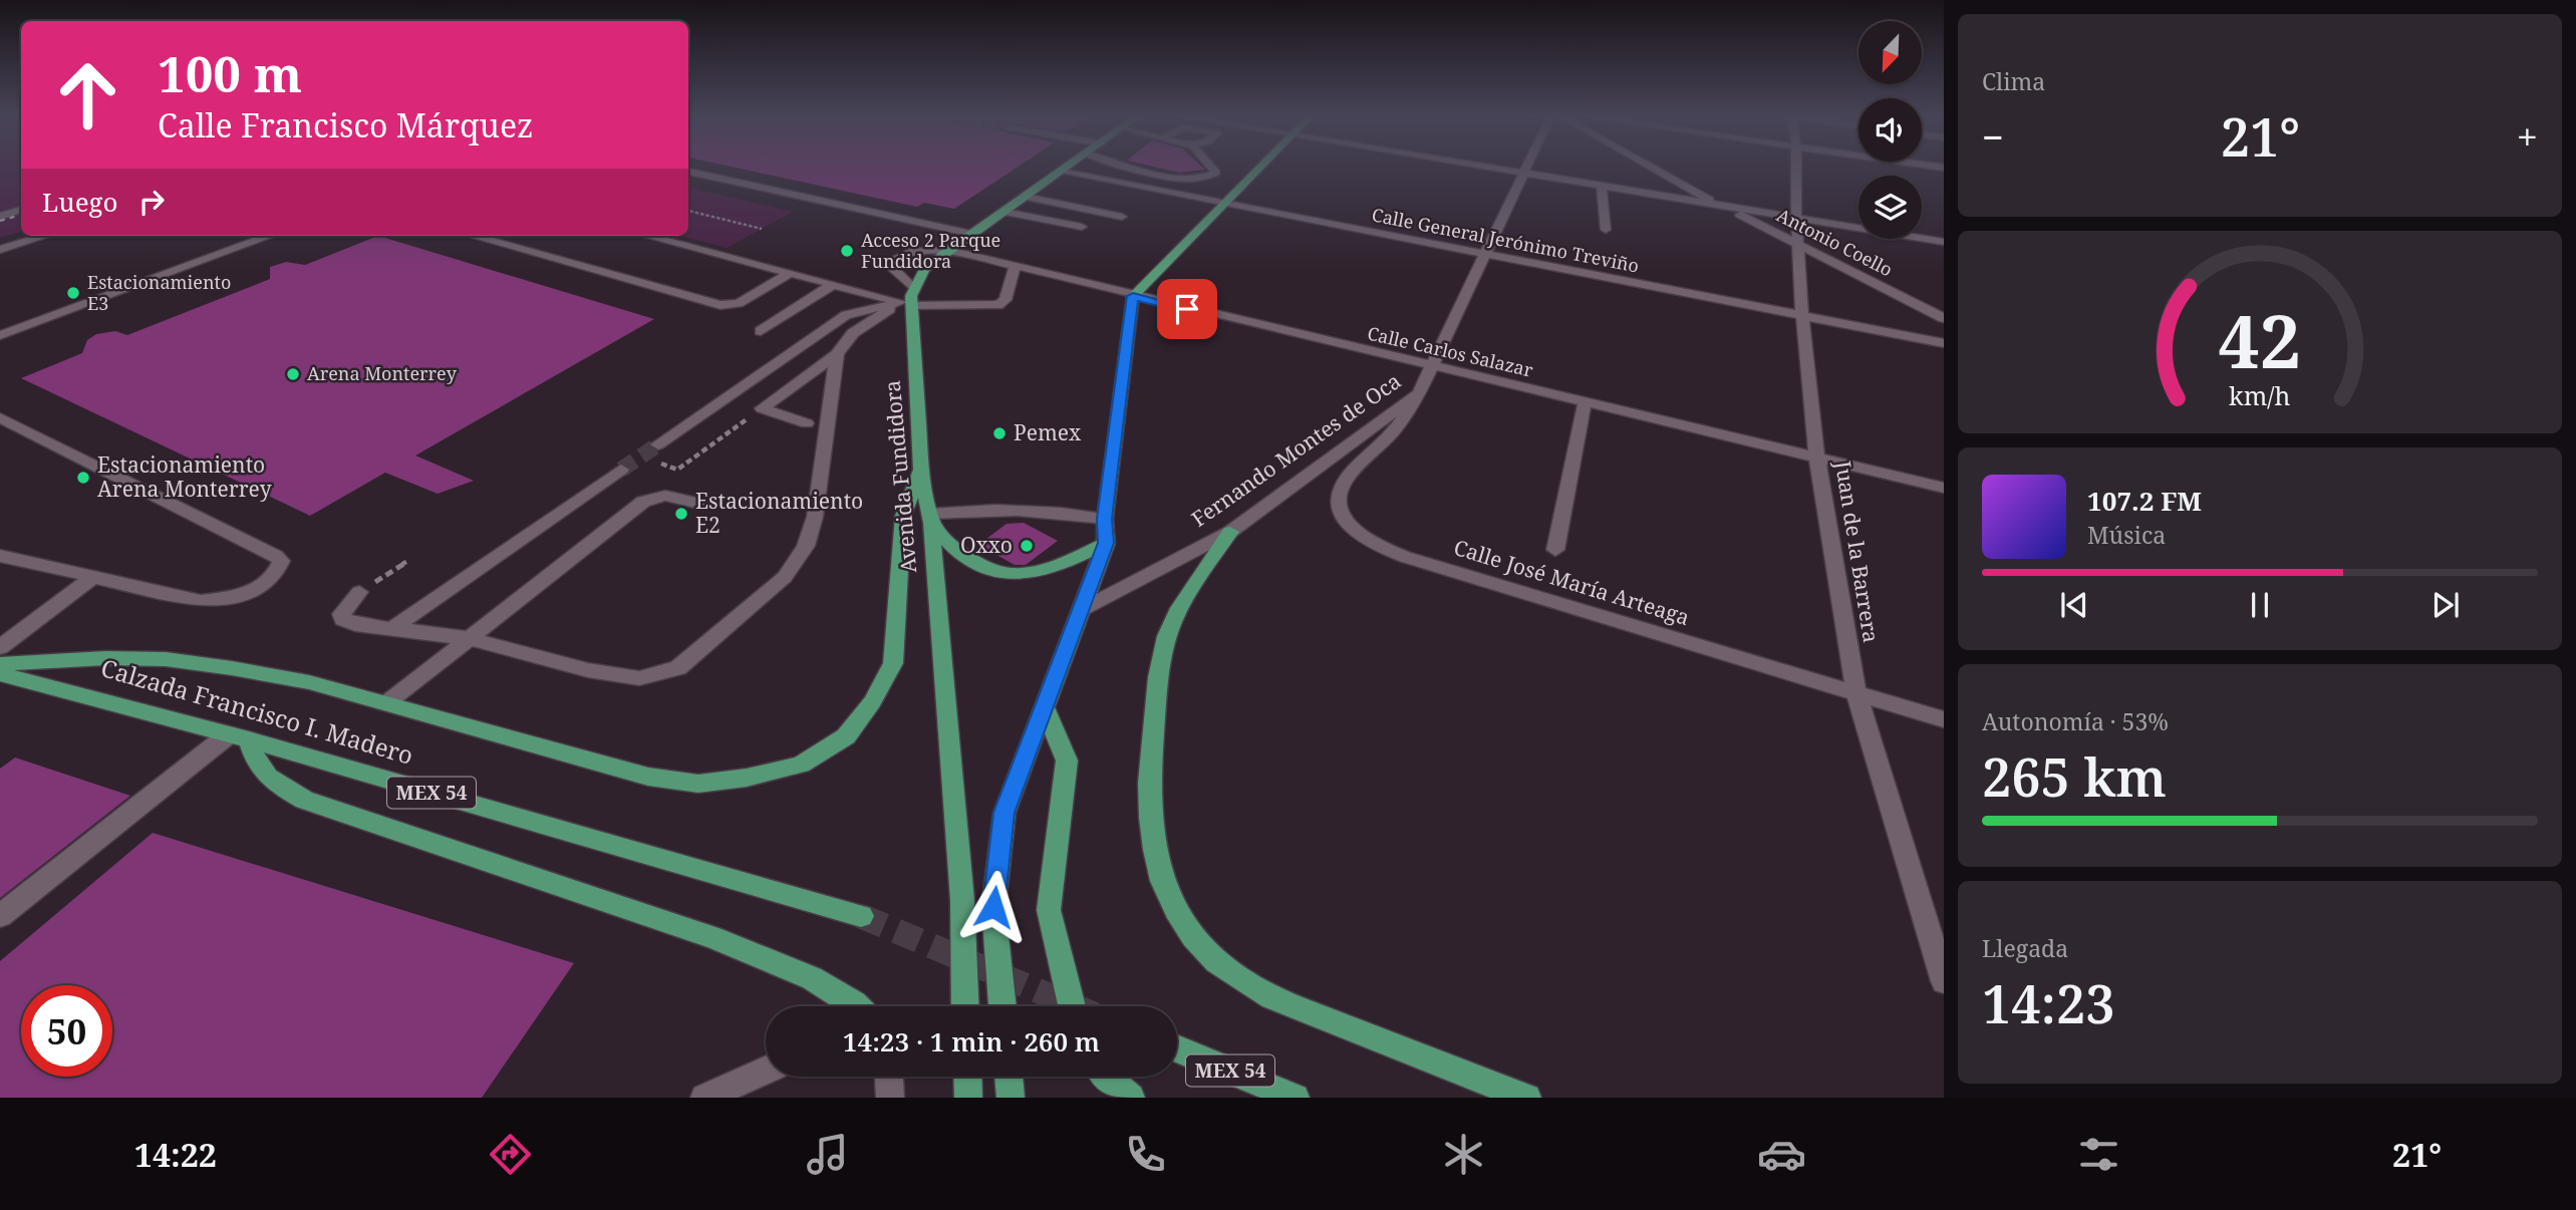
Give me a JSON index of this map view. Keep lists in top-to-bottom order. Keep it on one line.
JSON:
{"streets":{"main road":["Avenida Fundidora","Calzada Francisco I. Madero","MEX 54"],"street":["Calle General Jerónimo Treviño","Antonio Coello","Calle Carlos Salazar","Fernando Montes de Oca","Juan de la Barrera","Calle José María Arteaga"]},"crossings":[["Calle General Jerónimo Treviño","Fernando Montes de Oca"],["Calle General Jerónimo Treviño","Juan de la Barrera"],["Antonio Coello","Juan de la Barrera"],["Calle Carlos Salazar","Fernando Montes de Oca"],["Calle Carlos Salazar","Avenida Fundidora"],["Calle Carlos Salazar","Juan de la Barrera"],["Fernando Montes de Oca","Calle José María Arteaga"],["Juan de la Barrera","Calle José María Arteaga"]],"places":["Acceso 2 Parque Fundidora","Estacionamiento E3","Arena Monterrey","Pemex","Estacionamiento Arena Monterrey","Estacionamiento E2","Oxxo"],"north":"bottom left","page":{"tile":["Clima",["Autonomía · 53%","265 km"],["Llegada","14:23"]],"turn":["100 m","Calle Francisco Márquez"],"heat":["−","21°","+"],"then":"Luego","song":["107.2 FM","Música"],"limit":"50","trip":"14:23 · 1 min · 260 m","tabs":["14:22","21°"],"gauge":["42","km/h"]}}
